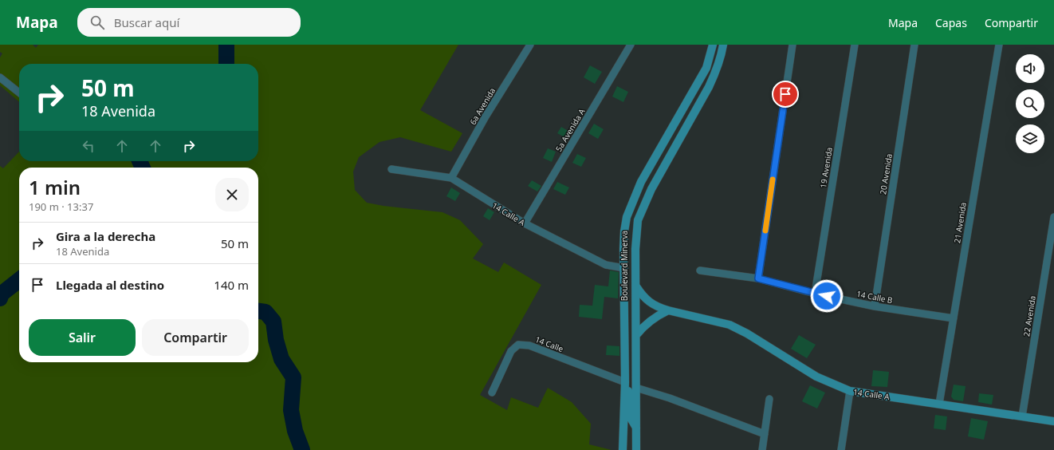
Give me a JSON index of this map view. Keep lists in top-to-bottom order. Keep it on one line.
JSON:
{"streets":{"street":["6a Avenida","5a Avenida A","19 Avenida","20 Avenida","14 Calle A","21 Avenida","Boulevard Minerva","14 Calle B","22 Avenida","14 Calle"]},"crossings":[["6a Avenida","14 Calle A"],["5a Avenida A","14 Calle A"],["19 Avenida","14 Calle B"],["20 Avenida","14 Calle B"],["14 Calle A","21 Avenida"],["14 Calle A","Boulevard Minerva"],["14 Calle A","22 Avenida"],["21 Avenida","14 Calle B"],["Boulevard Minerva","14 Calle"]],"page":{"header":"Mapa","search":"Buscar aquí","nav":["Mapa","Capas","Compartir"],"turn":["50 m","18 Avenida"],"heading":["1 min","190 m · 13:37"],"list":[{"name":"Gira a la derecha","note":"18 Avenida","value":"50 m"},{"name":"Llegada al destino","value":"140 m"}],"buttons":["Salir","Compartir"]}}
